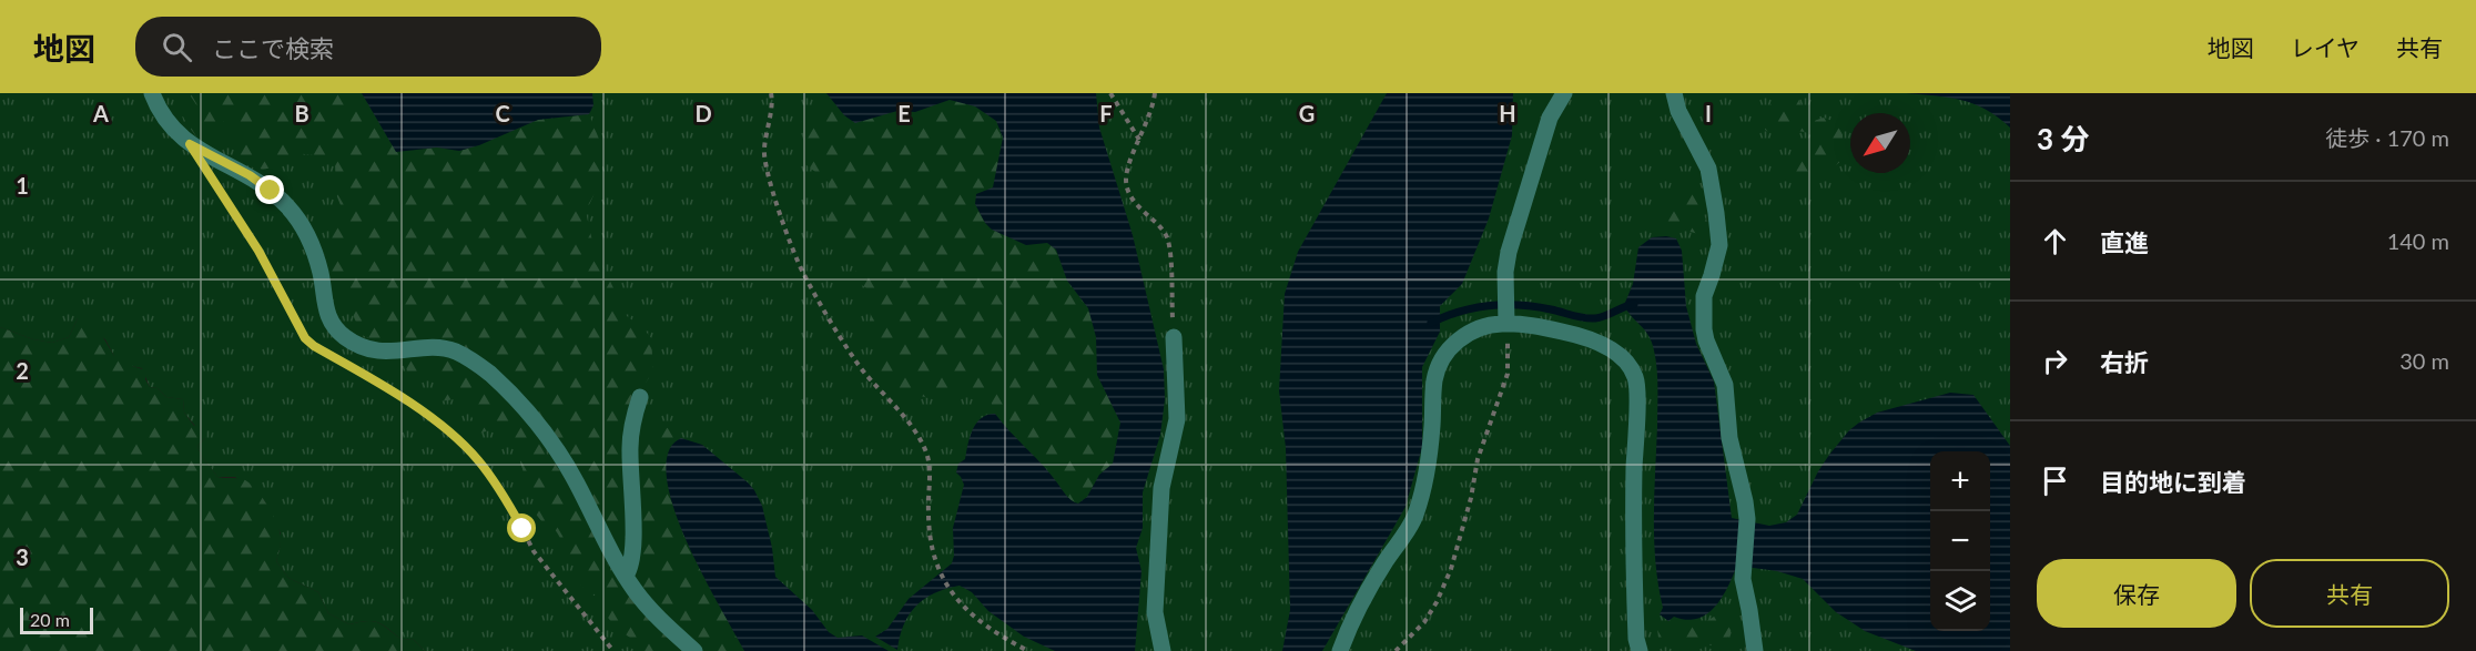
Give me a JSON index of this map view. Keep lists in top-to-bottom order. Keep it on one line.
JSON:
{"scale_bar":"20 m","north":"bottom left","page":{"header":"地図","search":"ここで検索","nav":["地図","レイヤ","共有"],"heading":["3 分","徒歩 · 170 m"],"list":[["直進","140 m"],["右折","30 m"],"目的地に到着"],"map_buttons":["+","−"],"buttons":["保存","共有"],"scale":"20 m"},"grid":{"columns":["A","B","C","D","E","F","G","H","I"],"rows":["1","2","3"]}}
